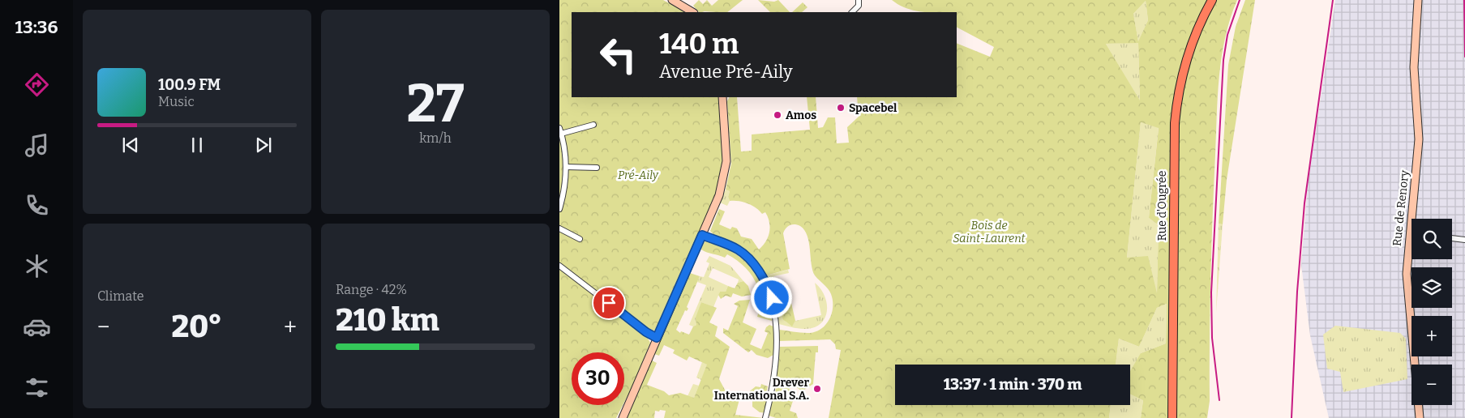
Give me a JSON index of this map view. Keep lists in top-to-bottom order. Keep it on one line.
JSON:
{"streets":{"main road":["Rue d'Ougrée"],"street":["Rue de Renory"]},"parks":["Pré-Aily","Bois de Saint-Laurent"],"places":["Spacebel","Amos","Drever International S.A."],"page":{"tabs":"13:36","tile":[["27","km/h"],"Climate",["Range · 42%","210 km"]],"turn":["140 m","Avenue Pré-Aily"],"song":["100.9 FM","Music"],"map_buttons":["+","−"],"heat":["−","20°","+"],"limit":"30","trip":"13:37 · 1 min · 370 m"}}
